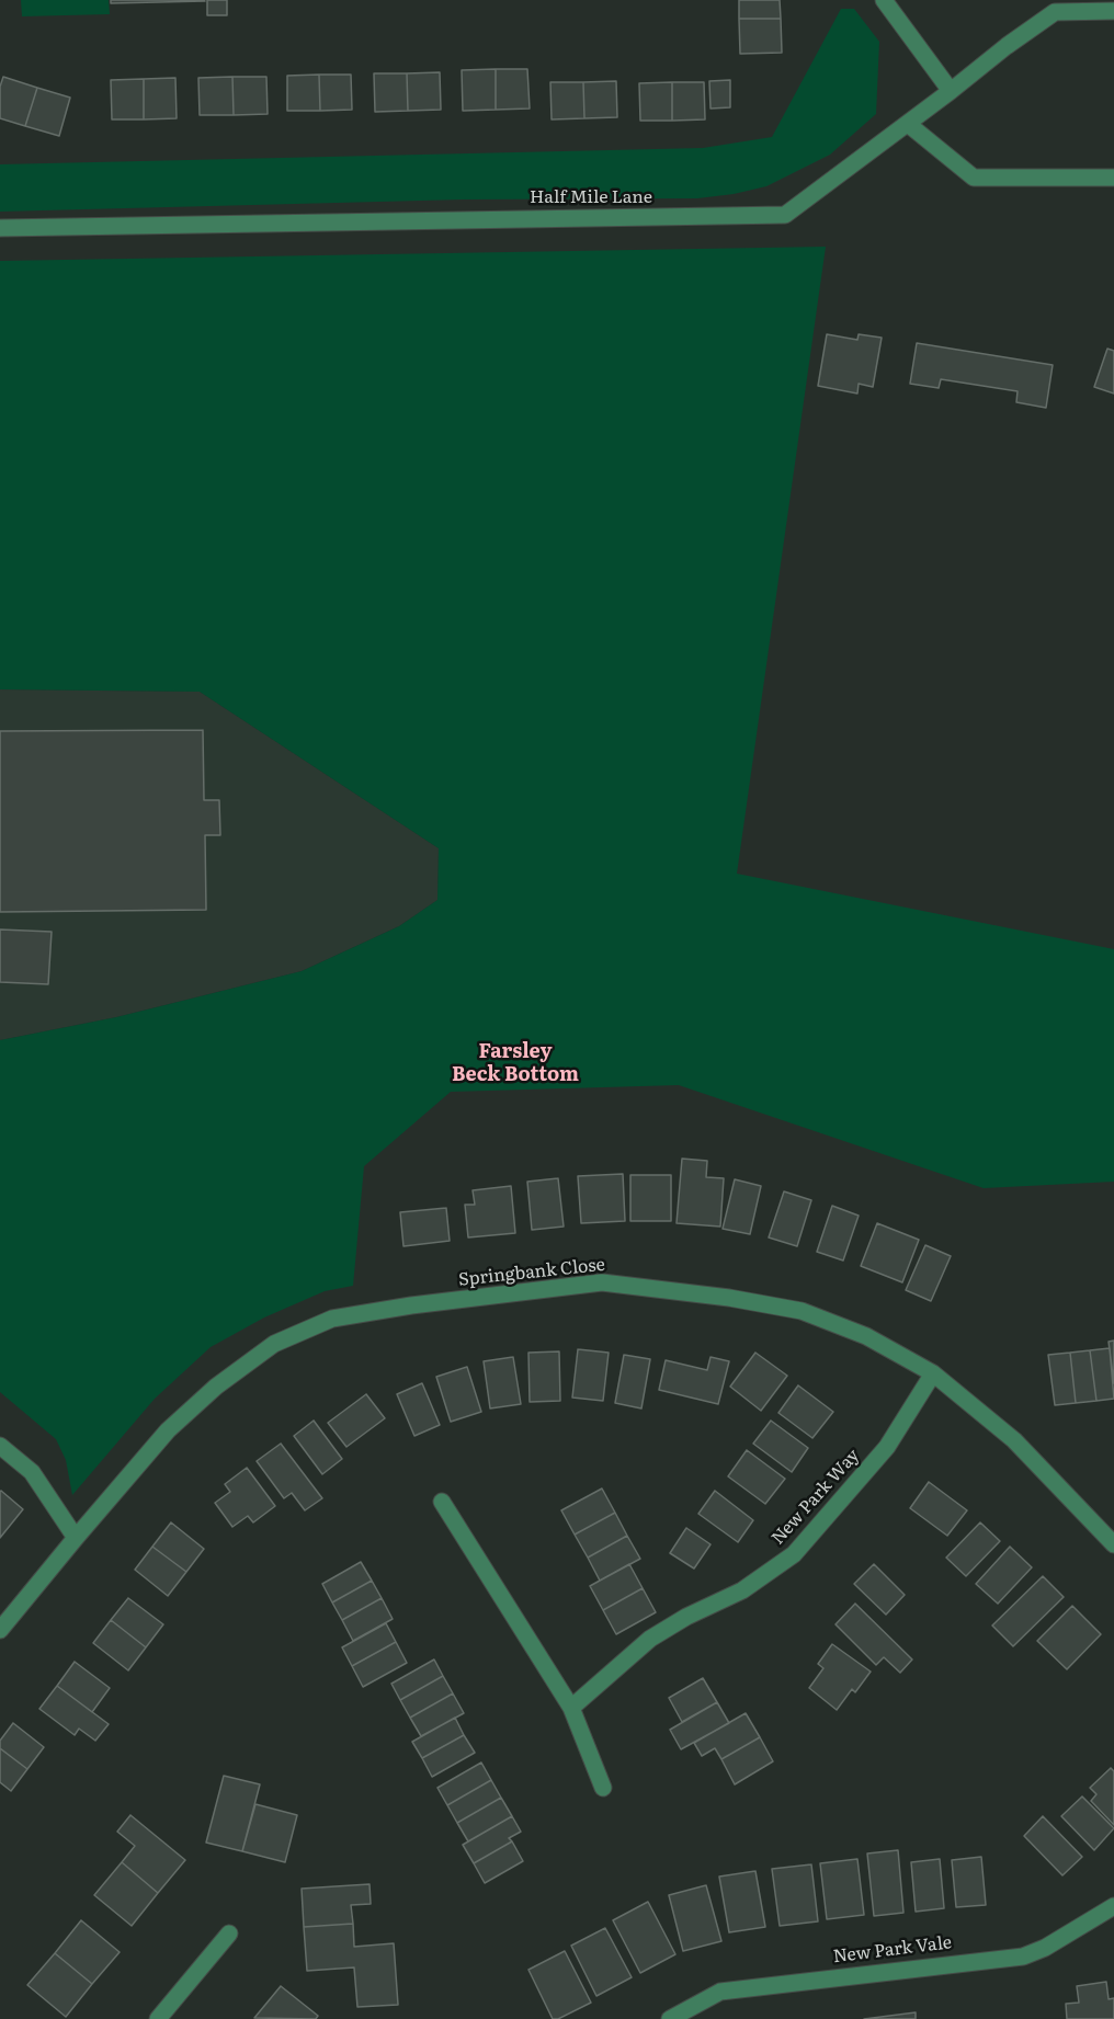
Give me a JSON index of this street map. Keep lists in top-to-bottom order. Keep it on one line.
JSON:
{"streets":{"street":["Half Mile Lane","Springbank Close","New Park Way","New Park Vale"]},"crossings":[["Springbank Close","New Park Way"]],"districts":["Farsley Beck Bottom"]}
